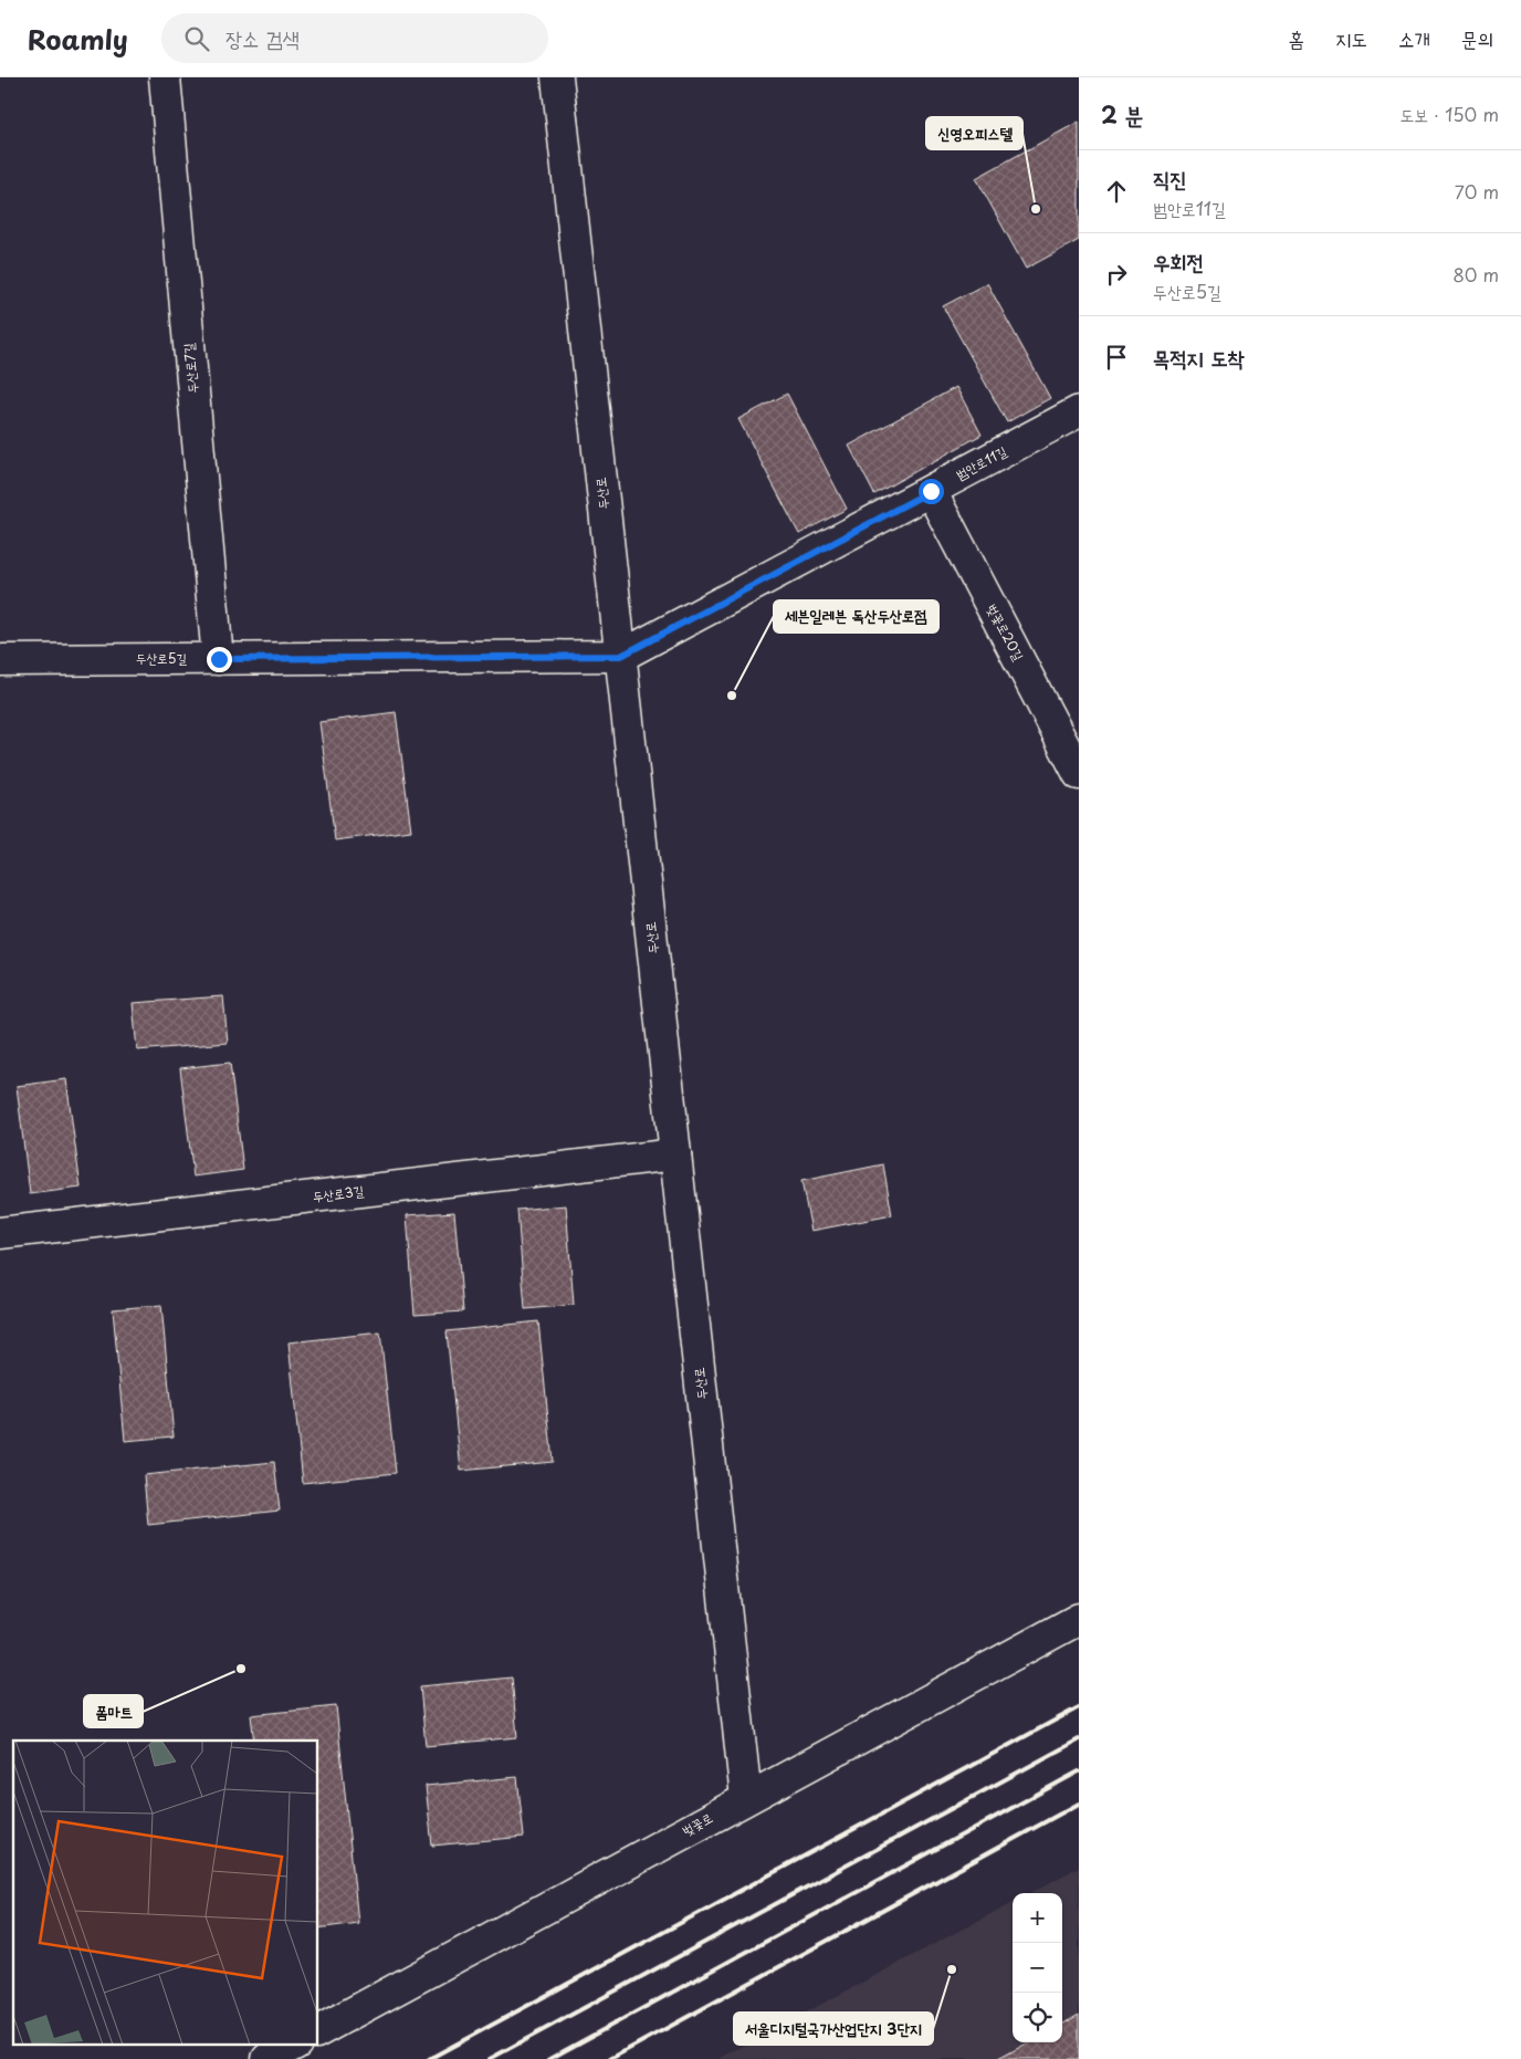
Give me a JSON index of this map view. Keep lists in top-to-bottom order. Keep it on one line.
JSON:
{"streets":{"street":["두산로7길","범안로11길","두산로","벚꽃로20길","두산로5길","두산로3길","벚꽃로"]},"crossings":[["두산로7길","두산로5길"],["범안로11길","두산로"],["범안로11길","벚꽃로20길"],["범안로11길","두산로5길"],["두산로","두산로5길"],["두산로","두산로3길"],["두산로","벚꽃로"]],"places":["신영오피스텔","세븐일레븐 독산두산로점","폼마트","서울디지털국가산업단지 3단지"],"page":{"header":"Roamly","search":"장소 검색","nav":["홈","지도","소개","문의"],"heading":["2 분","도보 · 150 m"],"list":[["직진","범안로11길","70 m"],["우회전","두산로5길","80 m"],"목적지 도착"],"map_buttons":["+","−"]}}
